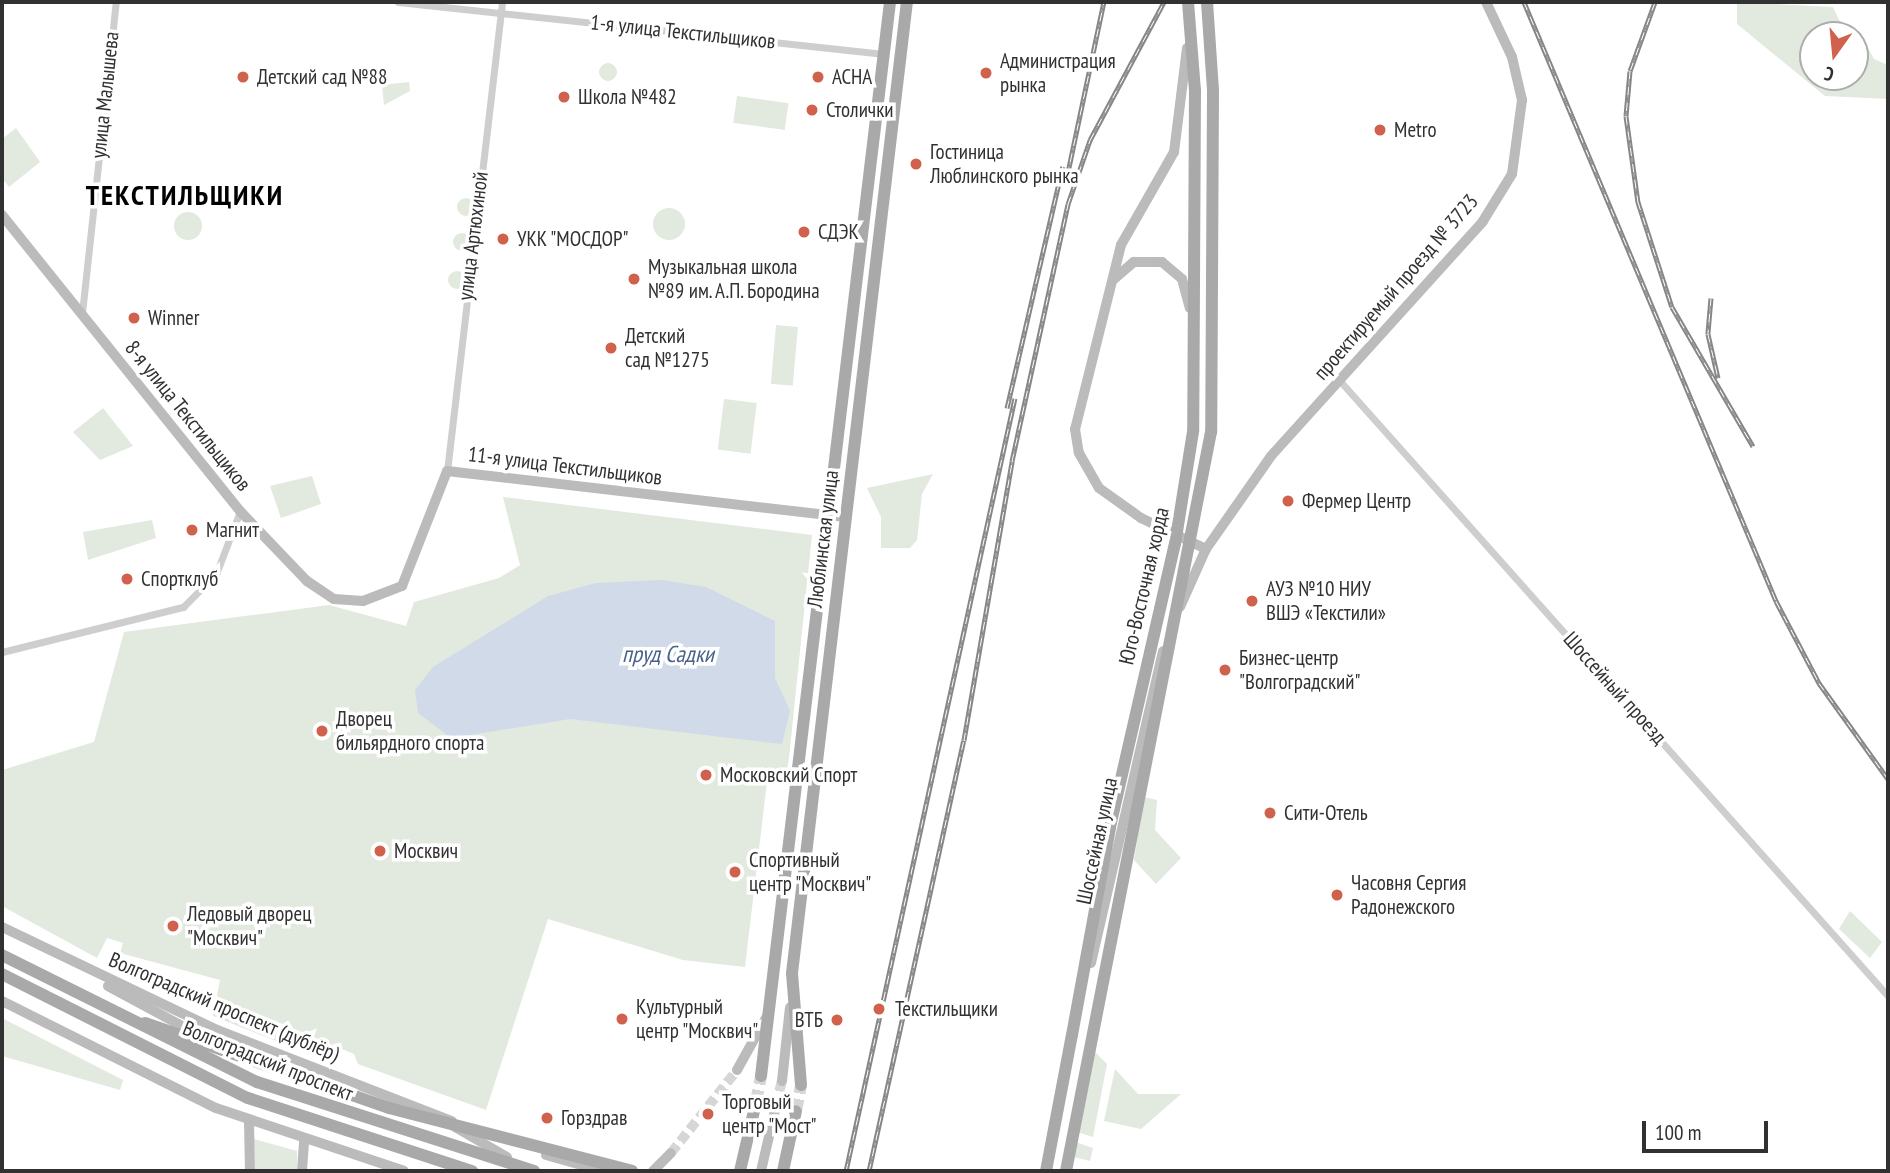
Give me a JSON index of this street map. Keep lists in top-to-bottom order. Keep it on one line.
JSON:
{"streets":{"main road":["проектируемый проезд № 3723","8-я улица Текстильщиков","11-я улица Текстильщиков","Люблинская улица","Юго-Восточная хорда","Шоссейная улица","Волгоградский проспект (дублёр)","Волгоградский проспект"],"street":["1-я улица Текстильщиков","улица Малышева","улица Артюхиной","Шоссейный проезд"]},"crossings":[["1-я улица Текстильщиков","улица Артюхиной"],["1-я улица Текстильщиков","Люблинская улица"],["улица Малышева","8-я улица Текстильщиков"],["улица Артюхиной","11-я улица Текстильщиков"],["проектируемый проезд № 3723","Шоссейный проезд"],["проектируемый проезд № 3723","Шоссейная улица"],["8-я улица Текстильщиков","11-я улица Текстильщиков"],["11-я улица Текстильщиков","Люблинская улица"],["Юго-Восточная хорда","Шоссейная улица"],["Волгоградский проспект (дублёр)","Волгоградский проспект"]],"districts":["ТЕКСТИЛЬЩИКИ"],"water":["пруд Садки"],"places":["Администрация рынка","Детский сад №88","АСНА","Школа №482","Столички","Metro","Гостиница Люблинского рынка","СДЭК","УКК \"МОСДОР\"","Музыкальная школа №89 им. А.П. Бородина","Winner","Детский сад №1275","Фермер Центр","Магнит","Спортклуб","АУЗ №10 НИУ ВШЭ «Текстили»","Бизнес-центр \"Волгоградский\"","Дворец бильярдного спорта","Московский Спорт","Сити-Отель","Москвич","Спортивный центр \"Москвич\"","Часовня Сергия Радонежского","Ледовый дворец \"Москвич\"","Текстильщики","Культурный центр \"Москвич\"","ВТБ","Торговый центр \"Мост\"","Горздрав"],"scale_bar":"100 m","north":"bottom"}
